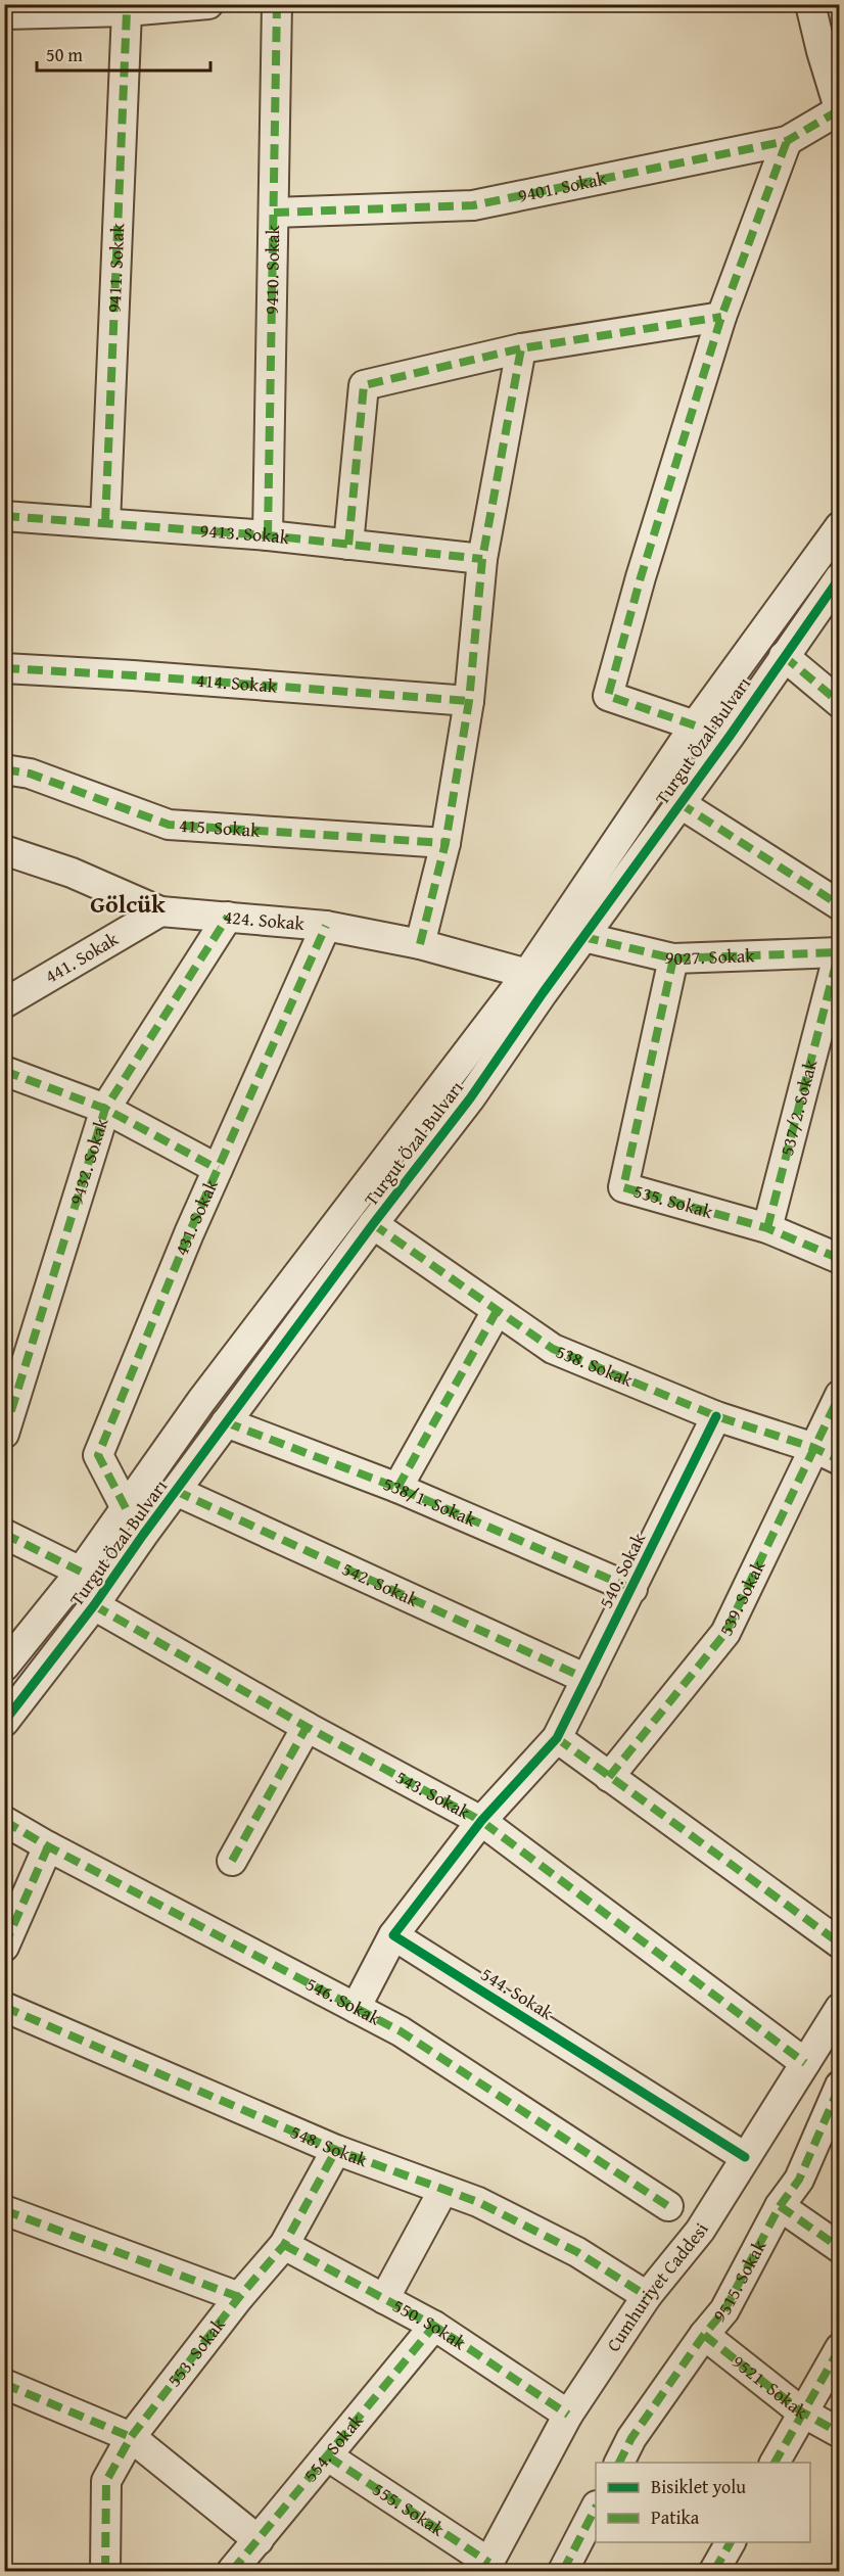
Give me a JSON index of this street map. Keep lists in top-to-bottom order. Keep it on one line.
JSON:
{"streets":{"street":["9401. Sokak","9411. Sokak","9410. Sokak","9413. Sokak","414. Sokak","Turgut Özal Bulvarı","415. Sokak","424. Sokak","9027. Sokak","441. Sokak","537/2. Sokak","9432. Sokak","535. Sokak","431. Sokak","538. Sokak","538/1. Sokak","540. Sokak","542. Sokak","539. Sokak","543. Sokak","544. Sokak","546. Sokak","548. Sokak","9515. Sokak","Cumhuriyet Caddesi","550. Sokak","553. Sokak","9521. Sokak","554. Sokak","555. Sokak"]},"crossings":[["9401. Sokak","9410. Sokak"],["9411. Sokak","9413. Sokak"],["9410. Sokak","9413. Sokak"],["Turgut Özal Bulvarı","424. Sokak"],["Turgut Özal Bulvarı","9027. Sokak"],["Turgut Özal Bulvarı","431. Sokak"],["Turgut Özal Bulvarı","538. Sokak"],["Turgut Özal Bulvarı","538/1. Sokak"],["Turgut Özal Bulvarı","542. Sokak"],["Turgut Özal Bulvarı","543. Sokak"],["424. Sokak","441. Sokak"],["424. Sokak","9432. Sokak"],["424. Sokak","431. Sokak"],["9027. Sokak","537/2. Sokak"],["9027. Sokak","535. Sokak"],["537/2. Sokak","535. Sokak"],["538. Sokak","540. Sokak"],["538. Sokak","539. Sokak"],["538/1. Sokak","540. Sokak"],["540. Sokak","542. Sokak"],["540. Sokak","543. Sokak"],["543. Sokak","Cumhuriyet Caddesi"],["544. Sokak","Cumhuriyet Caddesi"],["548. Sokak","Cumhuriyet Caddesi"],["548. Sokak","553. Sokak"],["9515. Sokak","9521. Sokak"],["Cumhuriyet Caddesi","550. Sokak"],["Cumhuriyet Caddesi","555. Sokak"],["550. Sokak","553. Sokak"],["550. Sokak","554. Sokak"],["554. Sokak","555. Sokak"]],"districts":["Gölcük"],"legend":["Bisiklet yolu","Patika"],"scale_bar":"50 m"}
